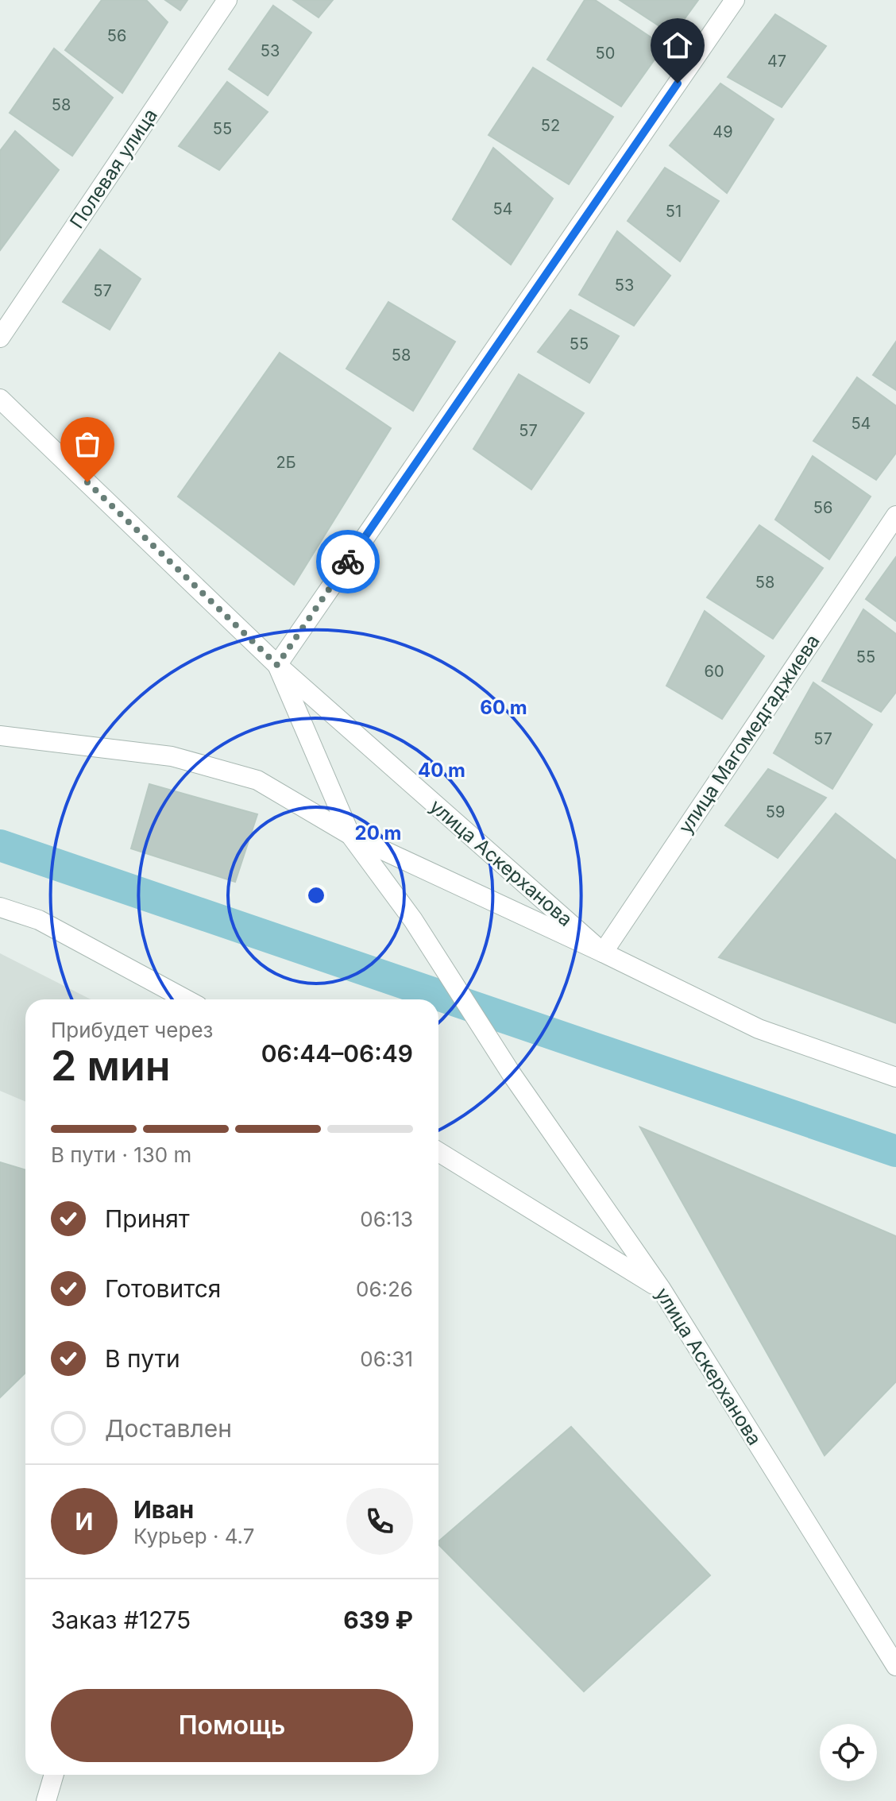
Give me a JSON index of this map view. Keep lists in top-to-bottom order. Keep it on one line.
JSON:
{"streets":{"street":["Полевая улица","улица Магомедгаджиева","улица Аскерханова"]},"crossings":[["улица Магомедгаджиева","улица Аскерханова"]],"house_numbers":["56","53","50","47","58","52","55","49","54","51","53","57","55","58","54","57","2Б","56","58","55","60","57","59"],"page":{"heading":["2 мин","Прибудет через","06:44–06:49"],"panel":["Иван","Курьер · 4.7","Заказ #1275","639 ₽"],"bar":"В пути · 130 m","list":[["Принят","06:13"],["Готовится","06:26"],["В пути","06:31"],"Доставлен"],"round":"И","buttons":"Помощь"},"rings":["60 m","40 m","20 m"]}
